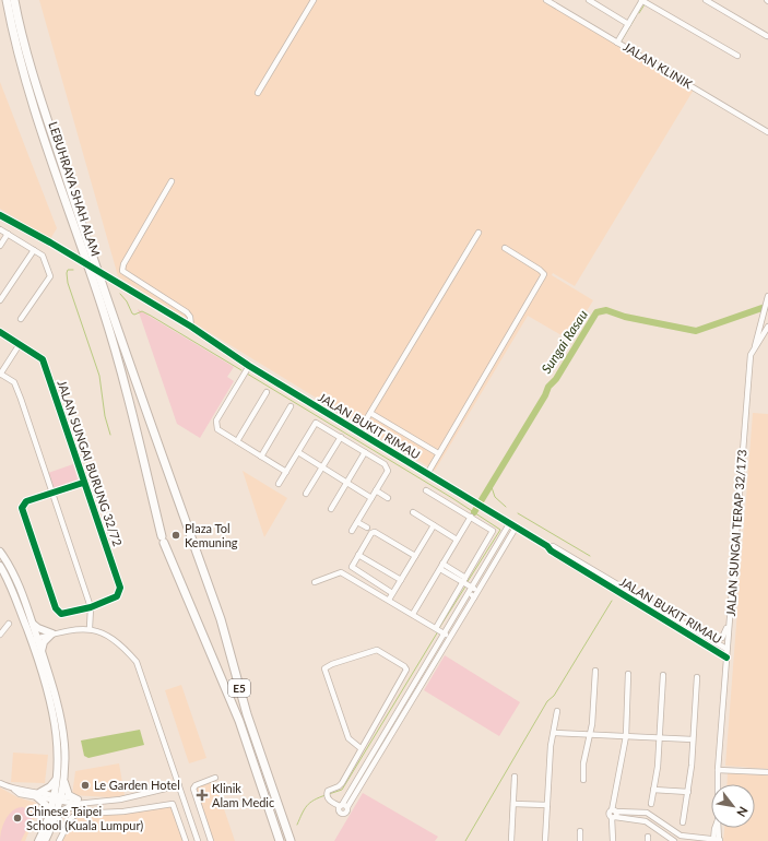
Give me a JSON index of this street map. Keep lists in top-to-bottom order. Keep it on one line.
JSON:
{"streets":{"highway":["LEBUHRAYA SHAH ALAM","E5"],"street":["JALAN KLINIK","JALAN BUKIT RIMAU","JALAN SUNGAI BURUNG 32/72","JALAN SUNGAI TERAP 32/173"]},"crossings":[["JALAN BUKIT RIMAU","JALAN SUNGAI TERAP 32/173"]],"water":["Sungai Rasau"],"places":{"other":["Plaza Tol Kemuning","Le Garden Hotel","Chinese Taipei School (Kuala Lumpur)"],"health":["Klinik Alam Medic"]},"north":"bottom right"}
